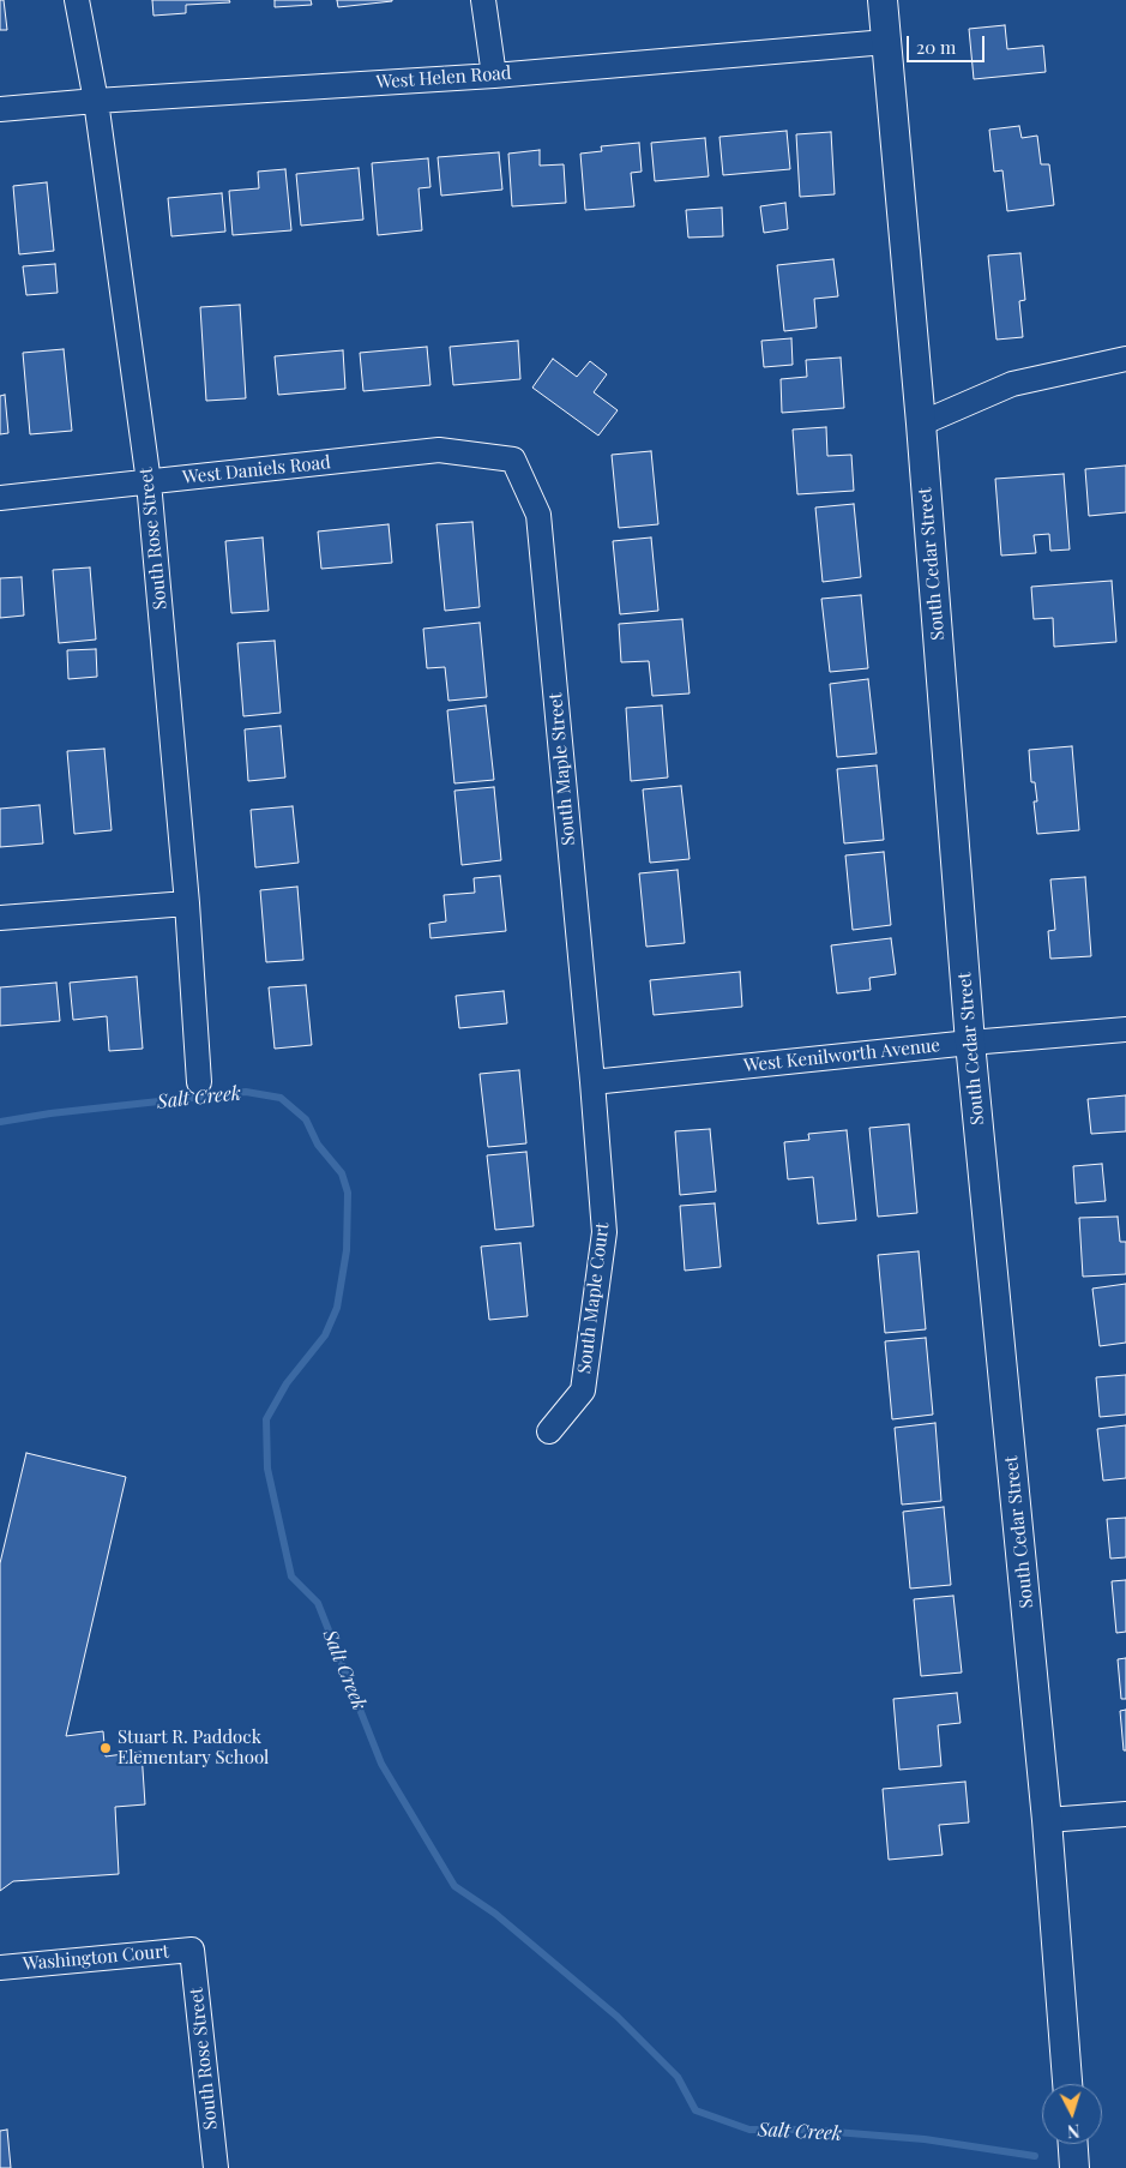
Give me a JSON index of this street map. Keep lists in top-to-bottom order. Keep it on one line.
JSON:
{"streets":{"street":["West Helen Road","West Daniels Road","South Rose Street","South Cedar Street","South Maple Street","West Kenilworth Avenue","South Maple Court","Washington Court"]},"crossings":[["West Helen Road","South Rose Street"],["West Helen Road","South Cedar Street"],["West Daniels Road","South Rose Street"],["West Daniels Road","South Maple Street"],["South Rose Street","Washington Court"],["South Cedar Street","West Kenilworth Avenue"],["South Maple Street","West Kenilworth Avenue"],["South Maple Street","South Maple Court"],["West Kenilworth Avenue","South Maple Court"]],"water":["Salt Creek"],"places":["Stuart R. Paddock Elementary School"],"scale_bar":"20 m","north":"bottom"}
